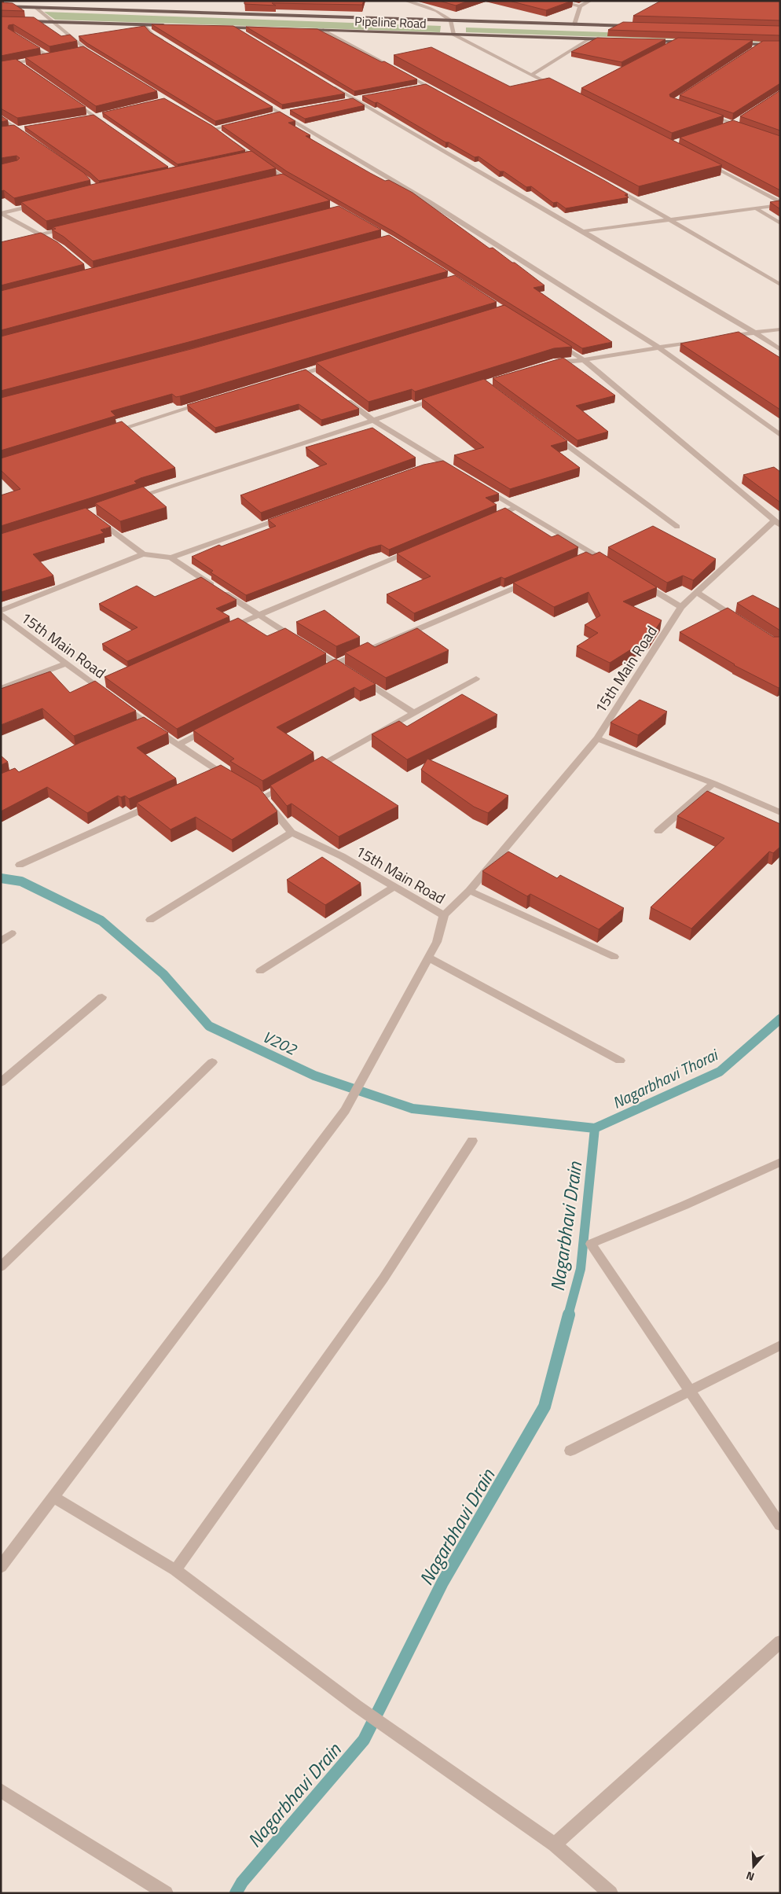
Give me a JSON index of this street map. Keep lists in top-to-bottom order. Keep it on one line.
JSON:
{"streets":{"main road":["Pipeline Road"],"street":["15th Main Road"]},"water":["V202","Nagarbhavi Thorai","Nagarbhavi Drain"],"north":"bottom"}
